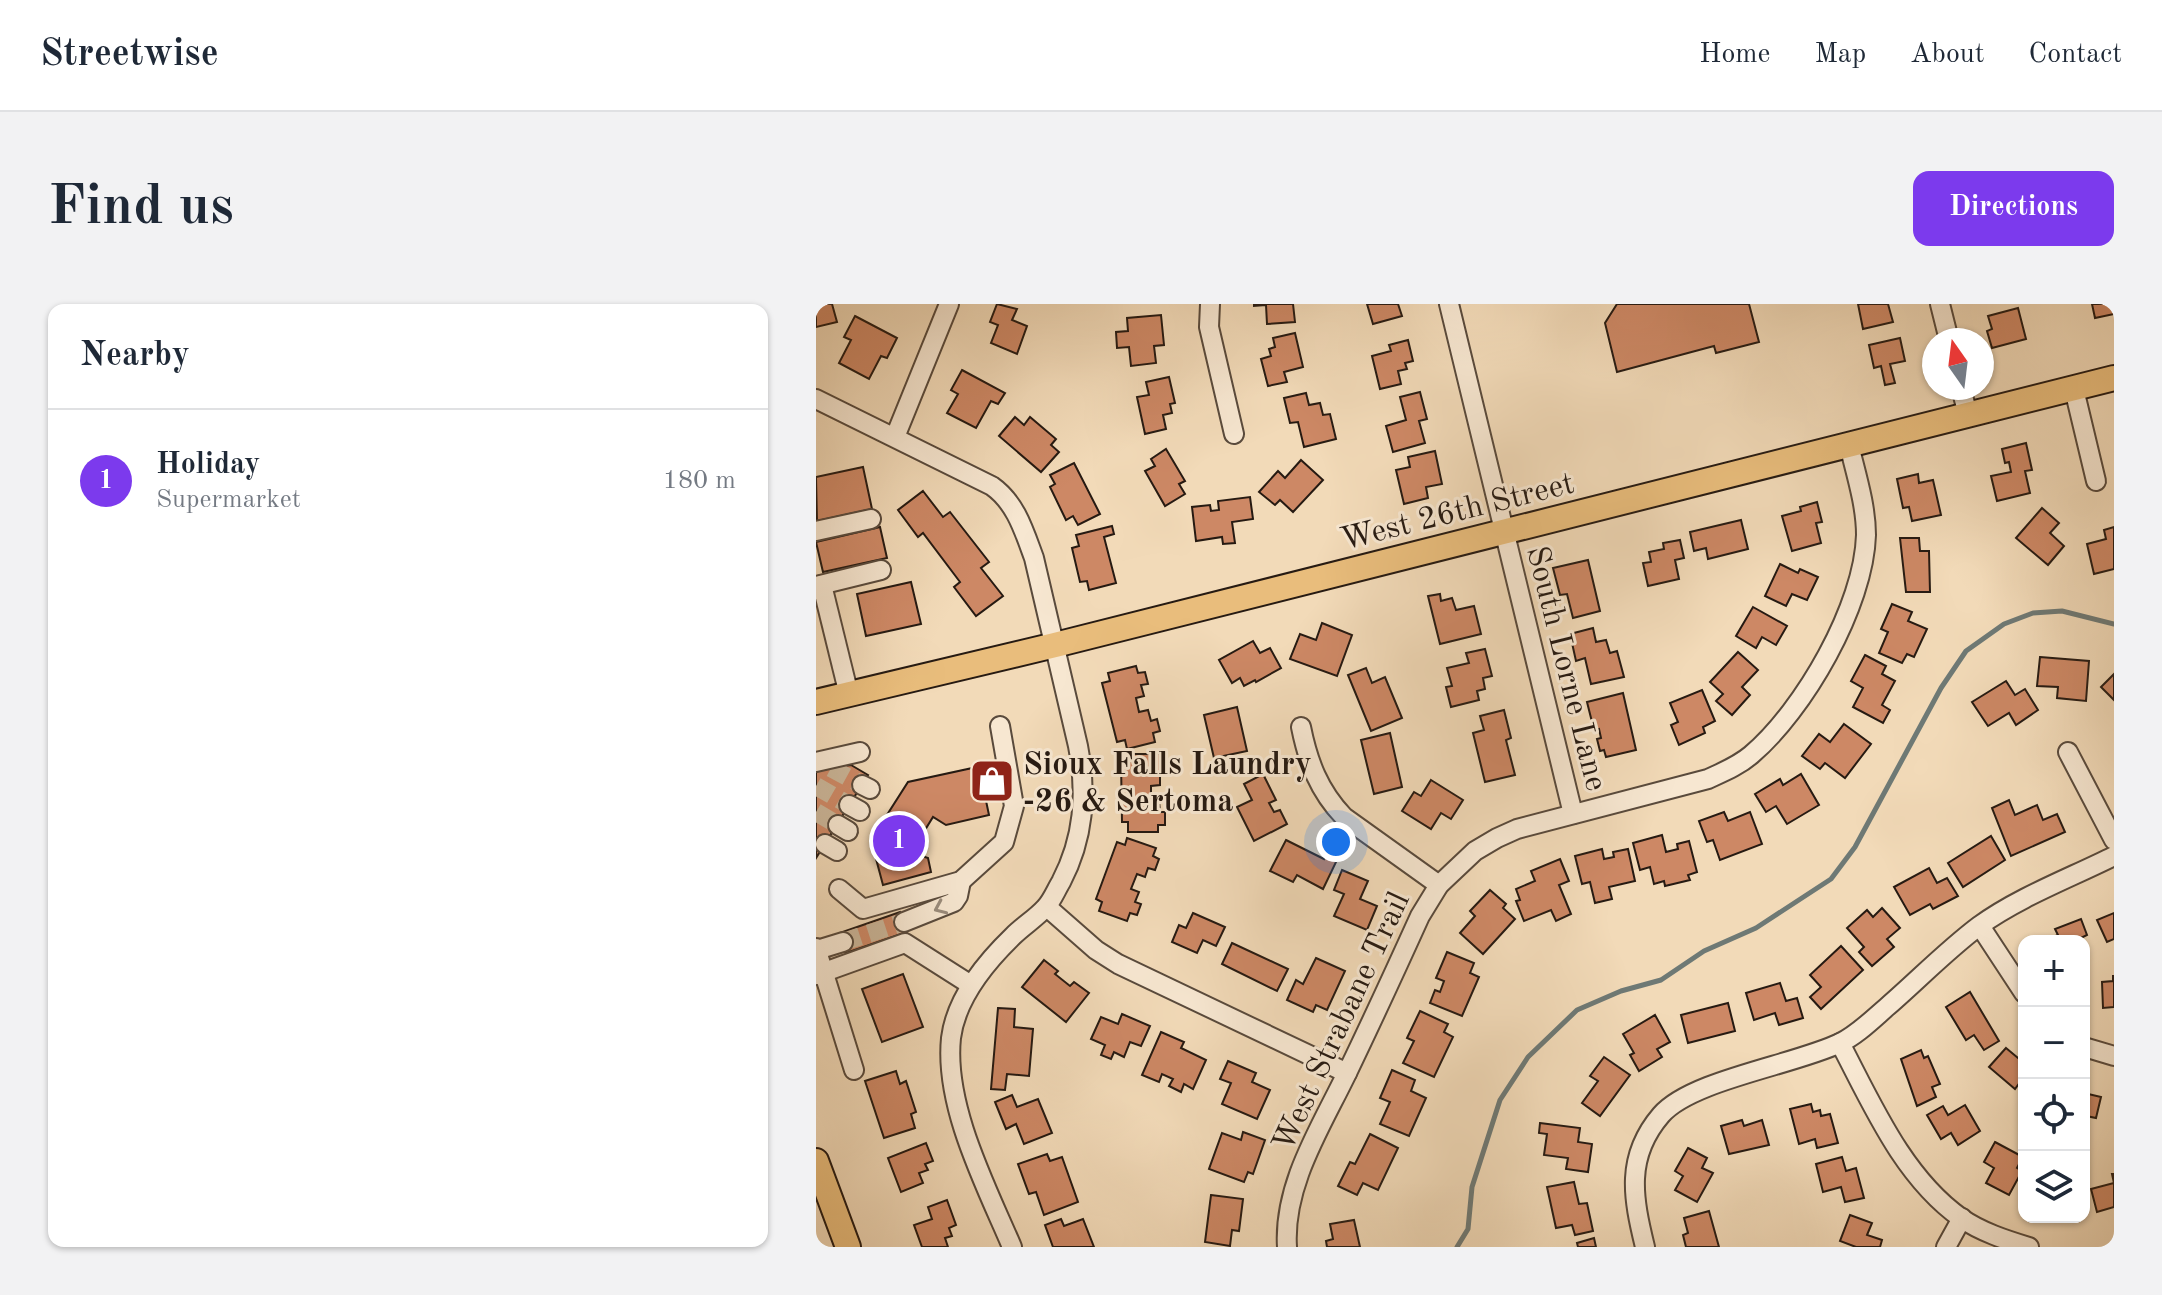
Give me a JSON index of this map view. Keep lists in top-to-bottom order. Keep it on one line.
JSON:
{"streets":{"main road":["West 26th Street"],"street":["South Lorne Lane","West Strabane Trail"]},"crossings":[["West 26th Street","South Lorne Lane"],["West 26th Street","West Strabane Trail"],["South Lorne Lane","West Strabane Trail"]],"places":{"shop":["Sioux Falls Laundry -26 & Sertoma"]},"north":"top","page":{"header":"Streetwise","nav":["Home","Map","About","Contact"],"buttons":"Directions","title":"Find us","heading":"Nearby","list":[{"mark":"1","name":"Holiday","note":"Supermarket","value":"180 m"}],"pins":"1","map_buttons":["+","−"]}}
